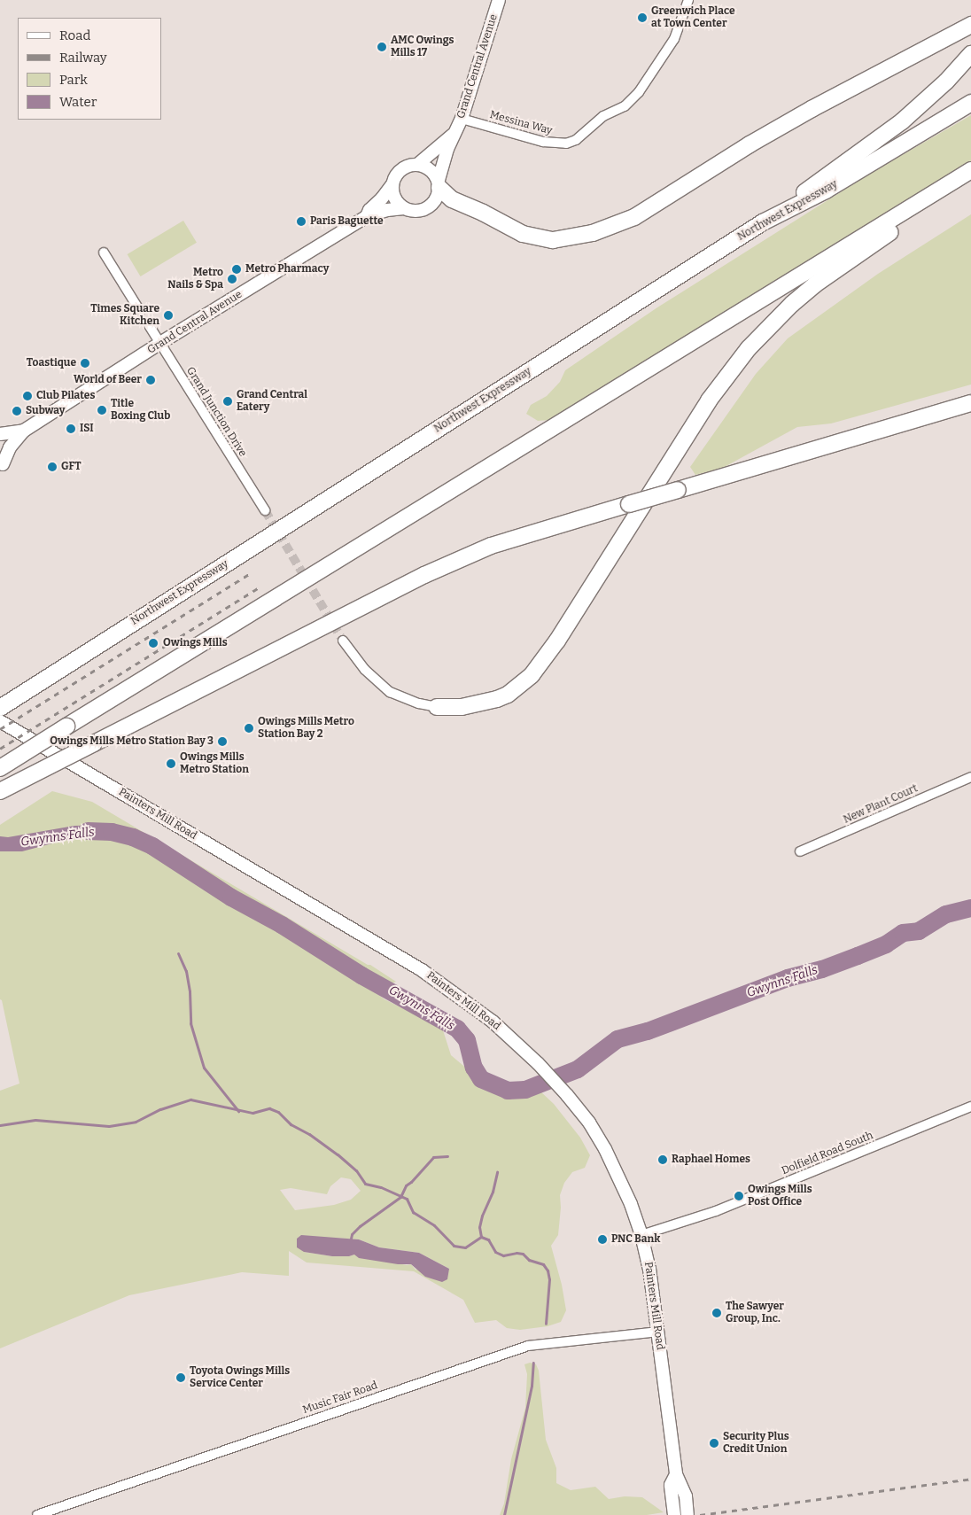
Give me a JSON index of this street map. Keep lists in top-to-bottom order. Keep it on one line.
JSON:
{"streets":{"highway":["Northwest Expressway"],"main road":["Grand Central Avenue","Painters Mill Road"],"street":["Messina Way","Grand Junction Drive","New Plant Court","Dolfield Road South","Music Fair Road"]},"crossings":[["Grand Central Avenue","Messina Way"],["Grand Central Avenue","Grand Junction Drive"],["Painters Mill Road","Dolfield Road South"],["Painters Mill Road","Music Fair Road"]],"water":["Gwynns Falls"],"places":["Greenwich Place at Town Center","AMC Owings Mills 17","Paris Baguette","Metro Pharmacy","Metro Nails & Spa","Times Square Kitchen","Toastique","World of Beer","Club Pilates","Grand Central Eatery","Title Boxing Club","Subway","ISI","GFT","Owings Mills","Owings Mills Metro Station Bay 2","Owings Mills Metro Station Bay 3","Owings Mills Metro Station","Raphael Homes","Owings Mills Post Office","PNC Bank","The Sawyer Group, Inc.","Toyota Owings Mills Service Center","Security Plus Credit Union"],"legend":["Road","Railway","Park","Water"]}
